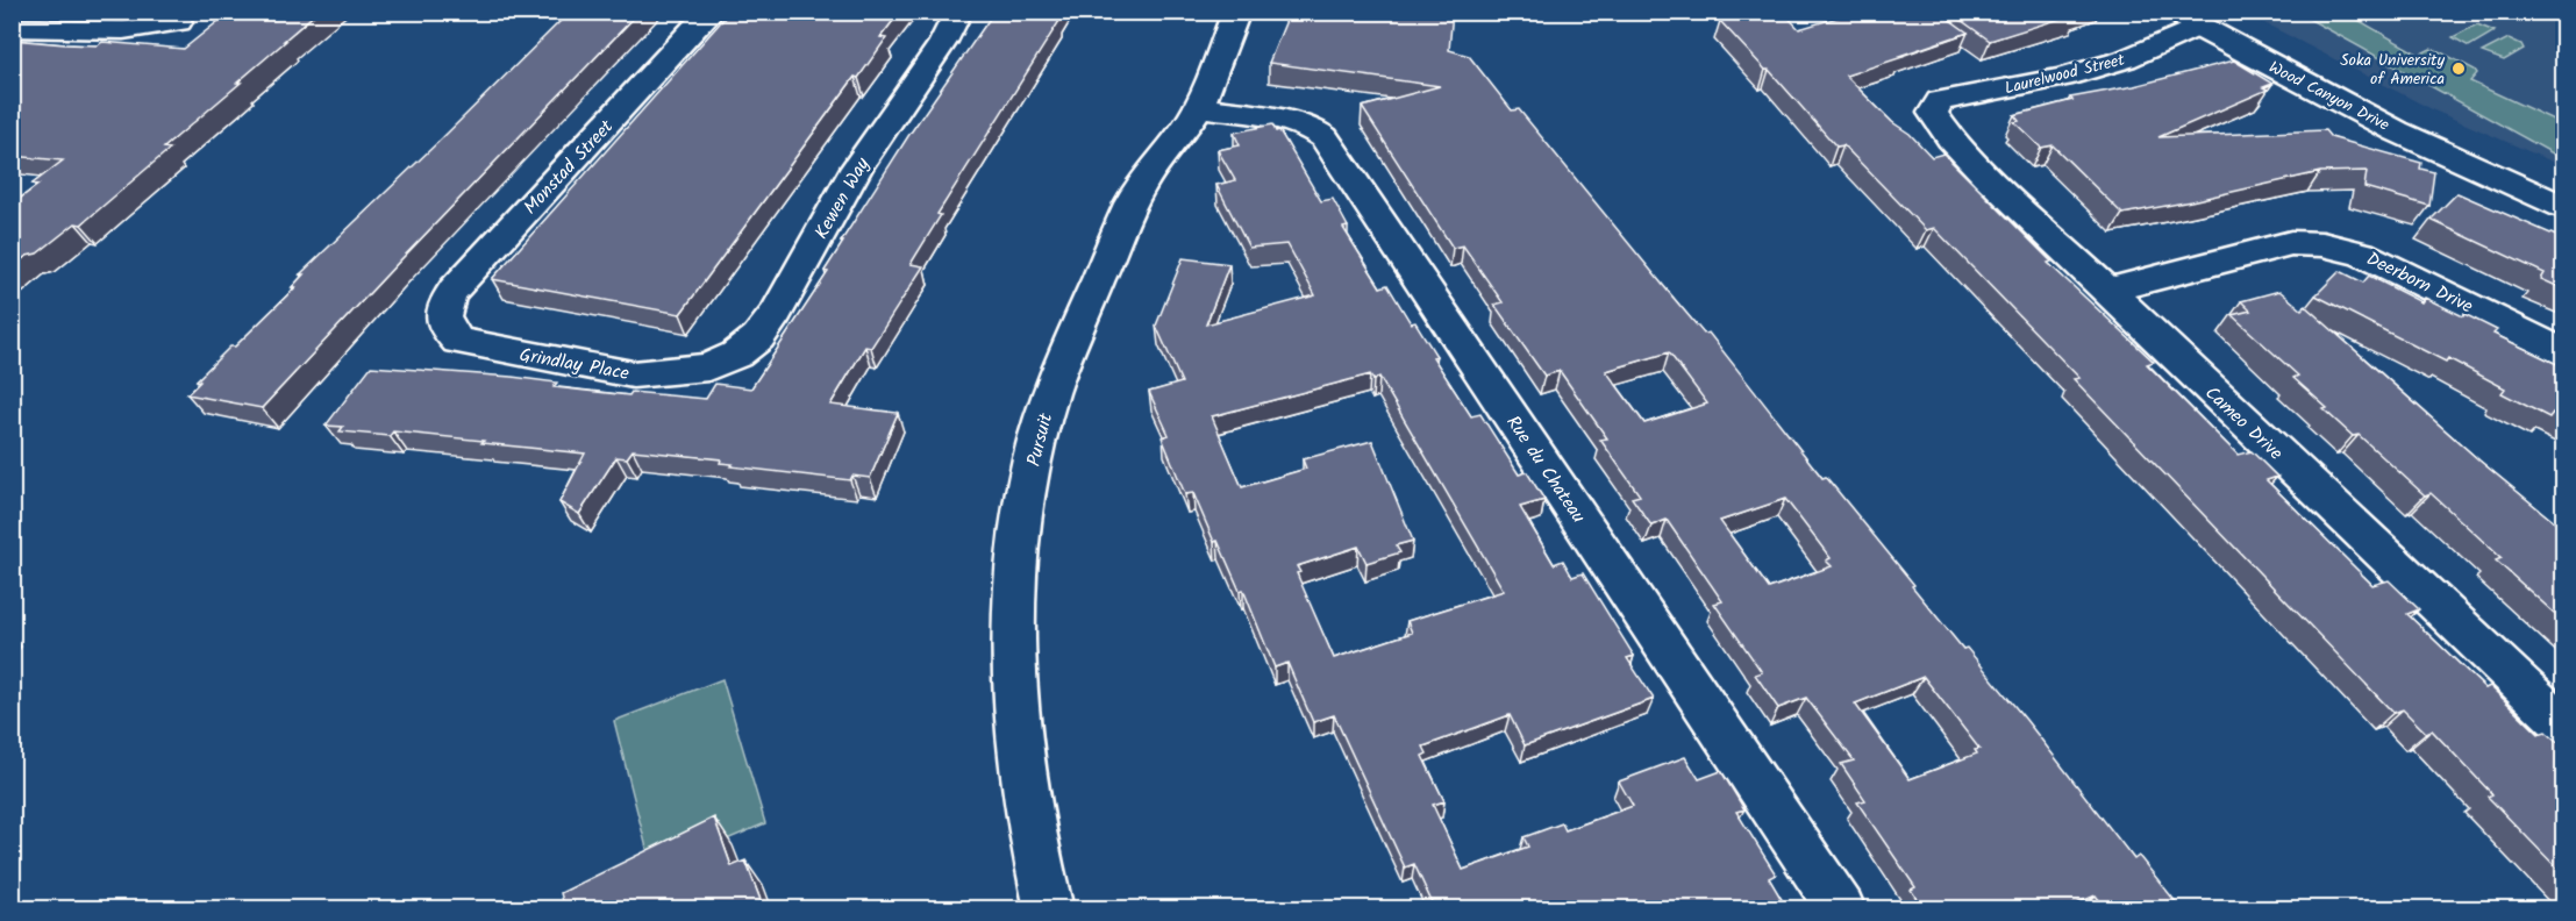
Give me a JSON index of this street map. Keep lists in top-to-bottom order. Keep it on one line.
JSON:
{"streets":{"street":["Laurelwood Street","Wood Canyon Drive","Monstad Street","Kewen Way","Deerborn Drive","Grindlay Place","Cameo Drive","Pursuit","Rue du Chateau"]},"crossings":[["Laurelwood Street","Wood Canyon Drive"],["Laurelwood Street","Cameo Drive"],["Monstad Street","Grindlay Place"],["Kewen Way","Grindlay Place"],["Deerborn Drive","Cameo Drive"],["Pursuit","Rue du Chateau"]],"places":["Soka University of America"]}
